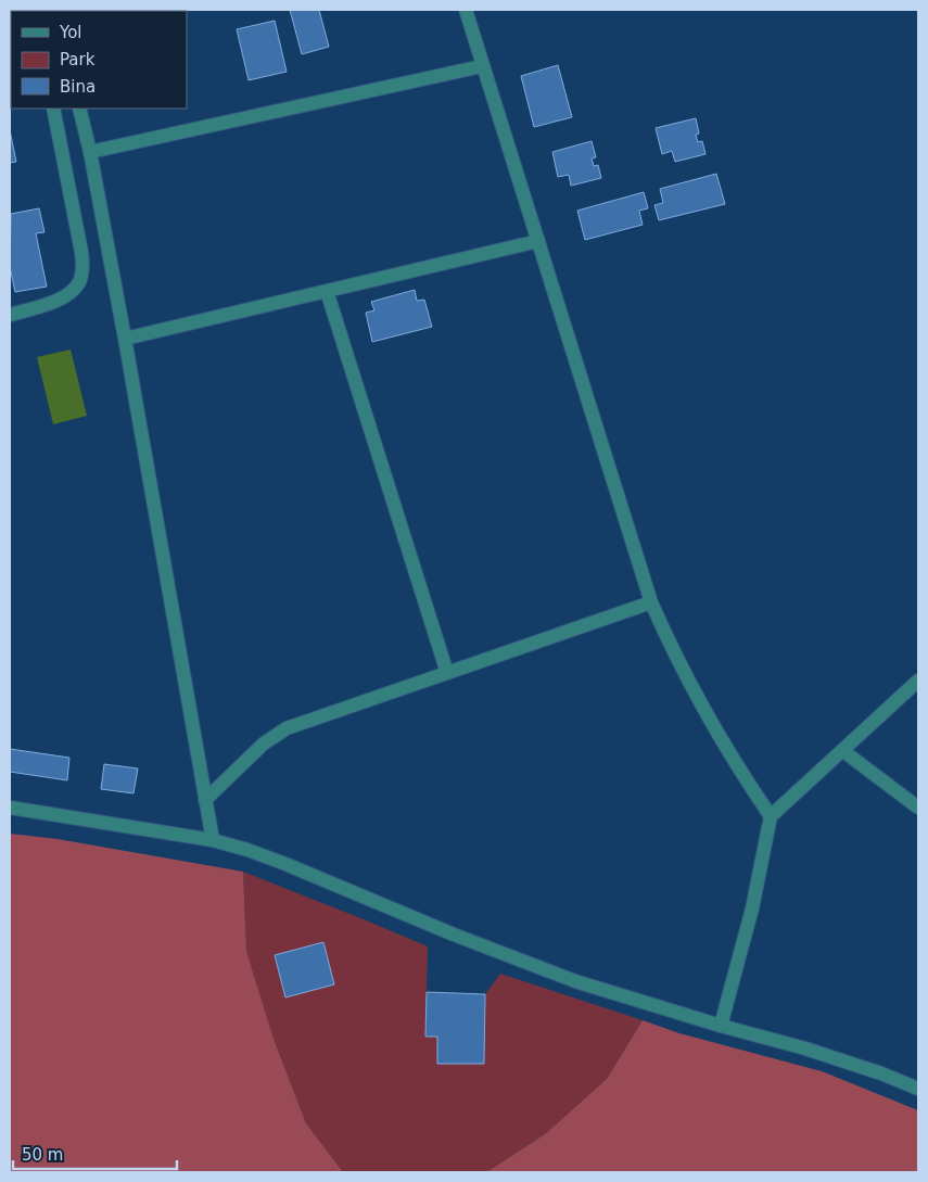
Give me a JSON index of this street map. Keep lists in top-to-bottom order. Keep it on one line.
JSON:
{"legend":["Yol","Park","Bina"],"scale_bar":"50 m"}
